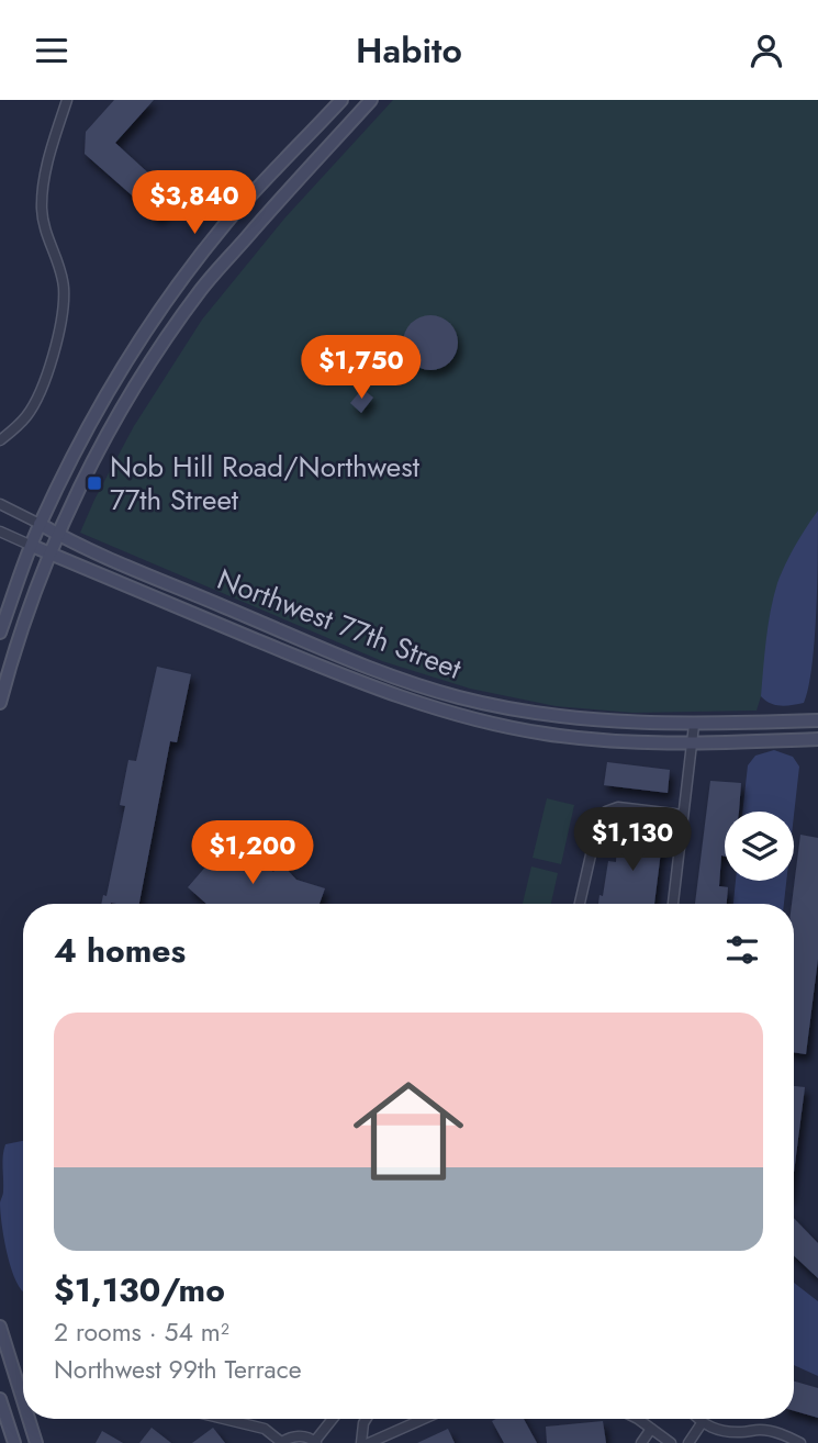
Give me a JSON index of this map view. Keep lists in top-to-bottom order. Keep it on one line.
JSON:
{"streets":{"street":["Northwest 77th Street"]},"places":{"transit":["Nob Hill Road/Northwest 77th Street"]},"page":{"header":"Habito","price":["$3,840","$1,750","$1,130","$1,200"],"heading":"4 homes","list":[{"name":"$1,130/mo","note":"2 rooms · 54 m² · Northwest 99th Terrace"}]}}
